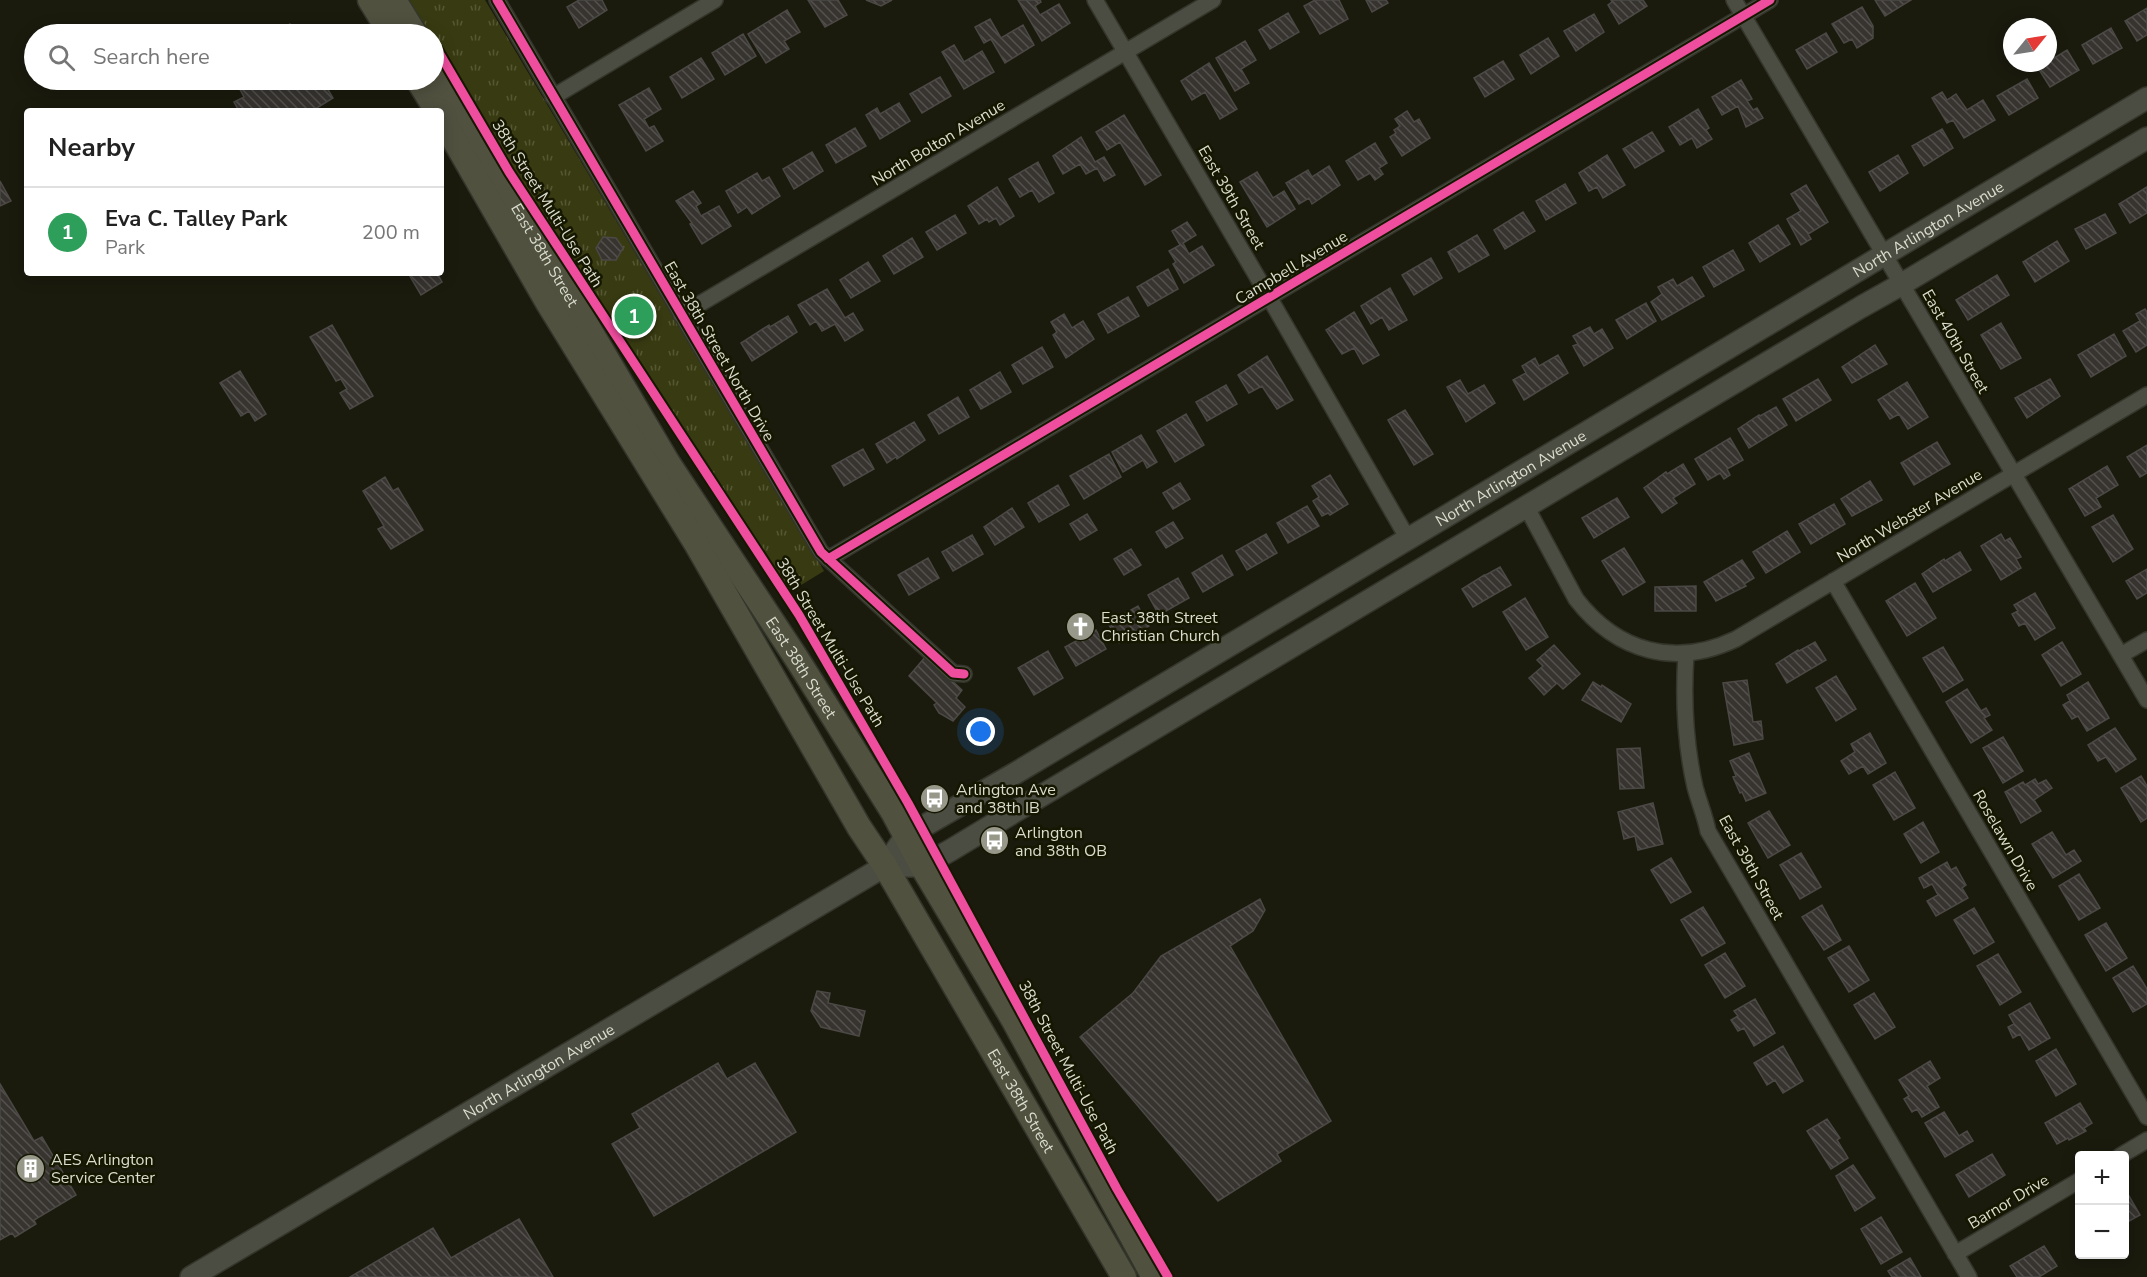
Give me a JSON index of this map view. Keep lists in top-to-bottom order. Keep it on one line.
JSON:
{"streets":{"main road":["North Arlington Avenue","East 38th Street"],"street":["North Bolton Avenue","East 39th Street","Campbell Avenue","East 40th Street","East 38th Street North Drive","North Webster Avenue","Roselawn Drive","Barnor Drive"],"cycle path":["38th Street Multi-Use Path"]},"crossings":[["North Bolton Avenue","East 39th Street"],["North Bolton Avenue","East 38th Street North Drive"],["East 39th Street","North Arlington Avenue"],["East 39th Street","Campbell Avenue"],["East 39th Street","North Webster Avenue"],["East 39th Street","Barnor Drive"],["North Arlington Avenue","East 38th Street"],["North Arlington Avenue","East 40th Street"],["Campbell Avenue","East 40th Street"],["Campbell Avenue","East 38th Street North Drive"],["East 40th Street","North Webster Avenue"],["North Webster Avenue","Roselawn Drive"]],"places":{"church":["East 38th Street Christian Church"],"bus stop":["Arlington Ave and 38th IB","Arlington and 38th OB"],"building":["AES Arlington Service Center"]},"north":"top right","page":{"search":"Search here","heading":"Nearby","list":[{"mark":"1","name":"Eva C. Talley Park","note":"Park","value":"200 m"}],"pins":"1","map_buttons":["+","−"]}}
